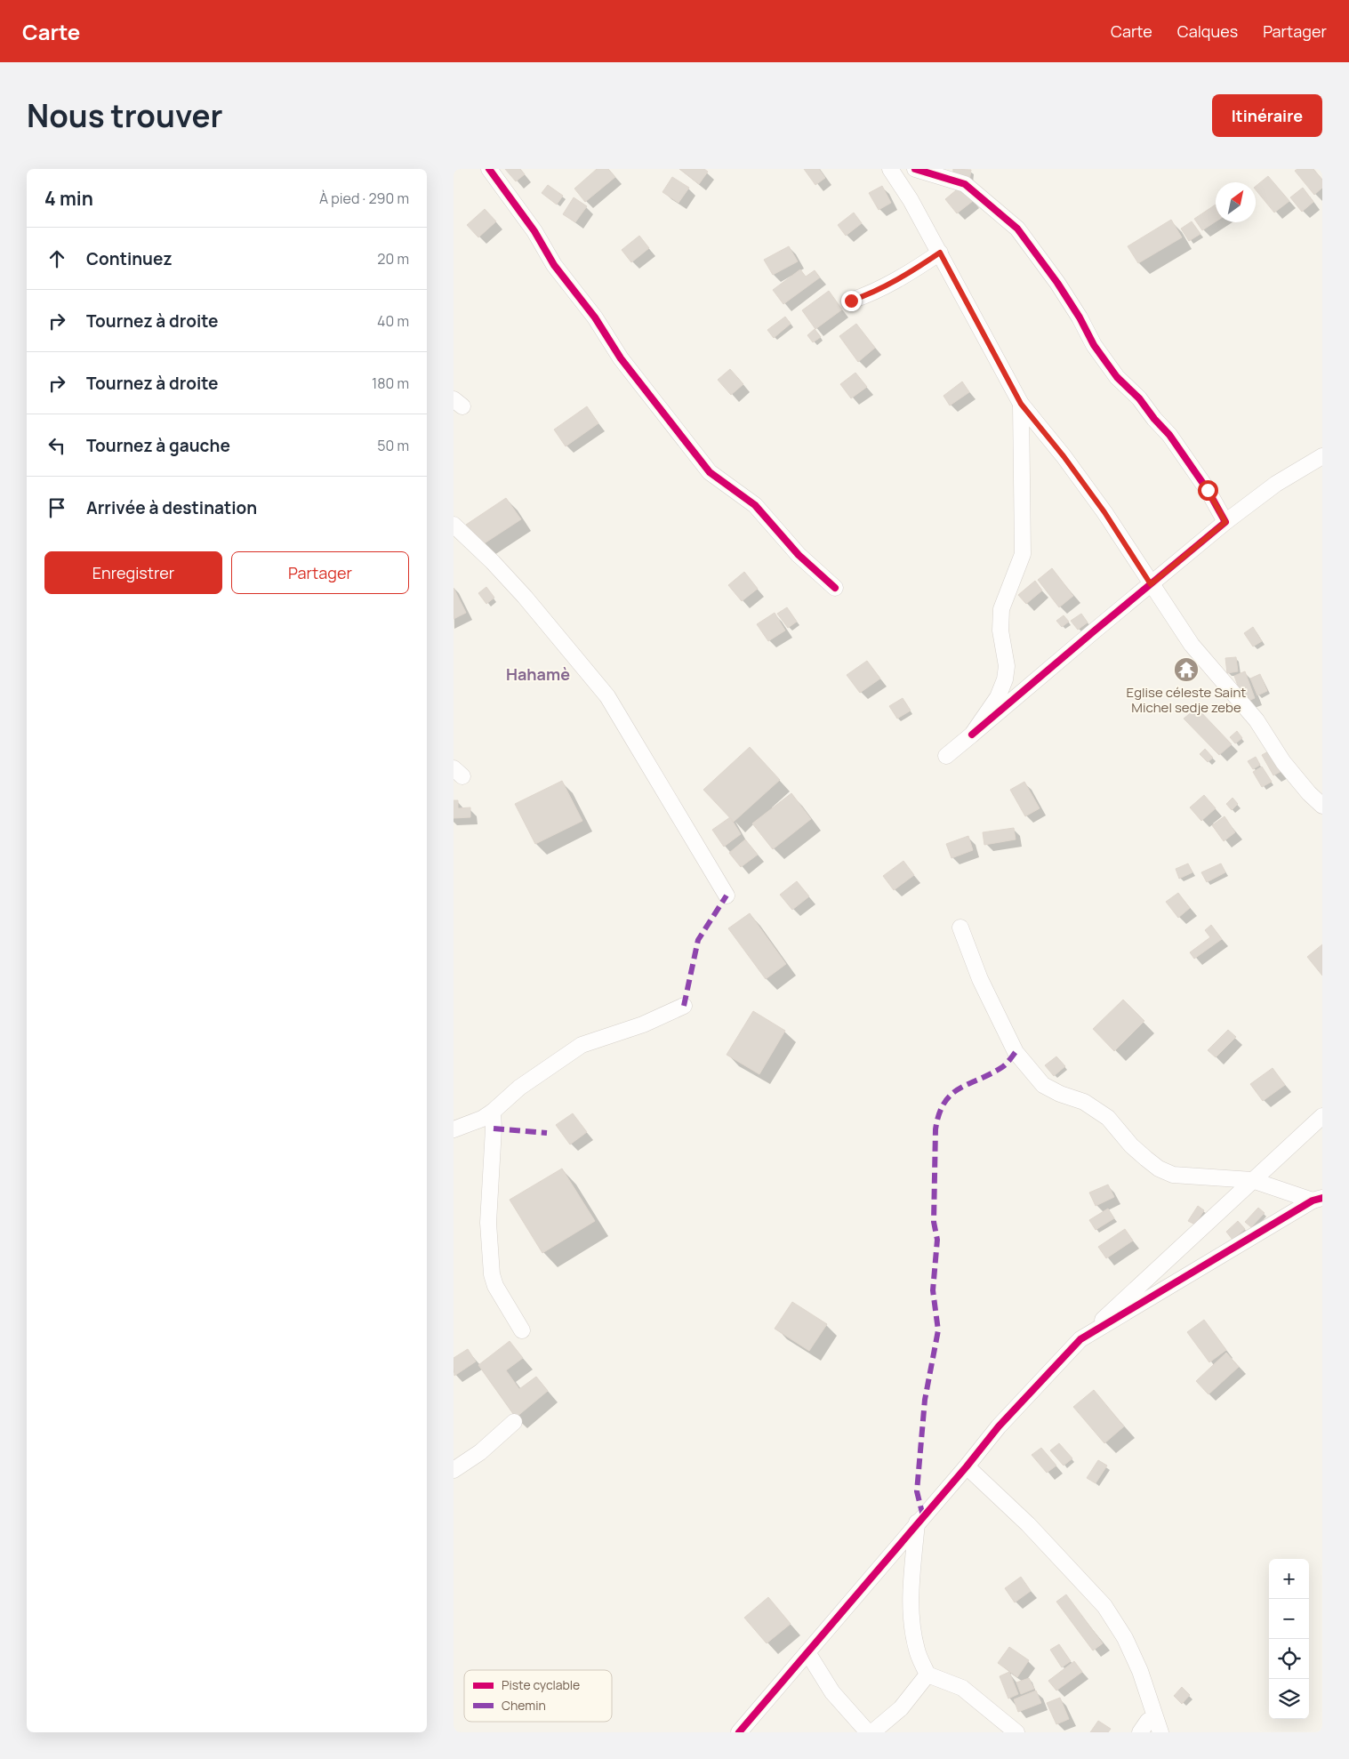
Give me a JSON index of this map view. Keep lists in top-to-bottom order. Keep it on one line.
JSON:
{"districts":["Hahamè"],"places":{"temple":["Eglise céleste Saint Michel sedje zebe"]},"legend":["Piste cyclable","Chemin"],"north":"top right","page":{"header":"Carte","nav":["Carte","Calques","Partager"],"title":"Nous trouver","buttons":["Itinéraire",["Enregistrer","Partager"]],"heading":["4 min","À pied · 290 m"],"list":[["Continuez","20 m"],["Tournez à droite","40 m"],["Tournez à droite","180 m"],["Tournez à gauche","50 m"],"Arrivée à destination"],"map_buttons":["+","−"]}}
